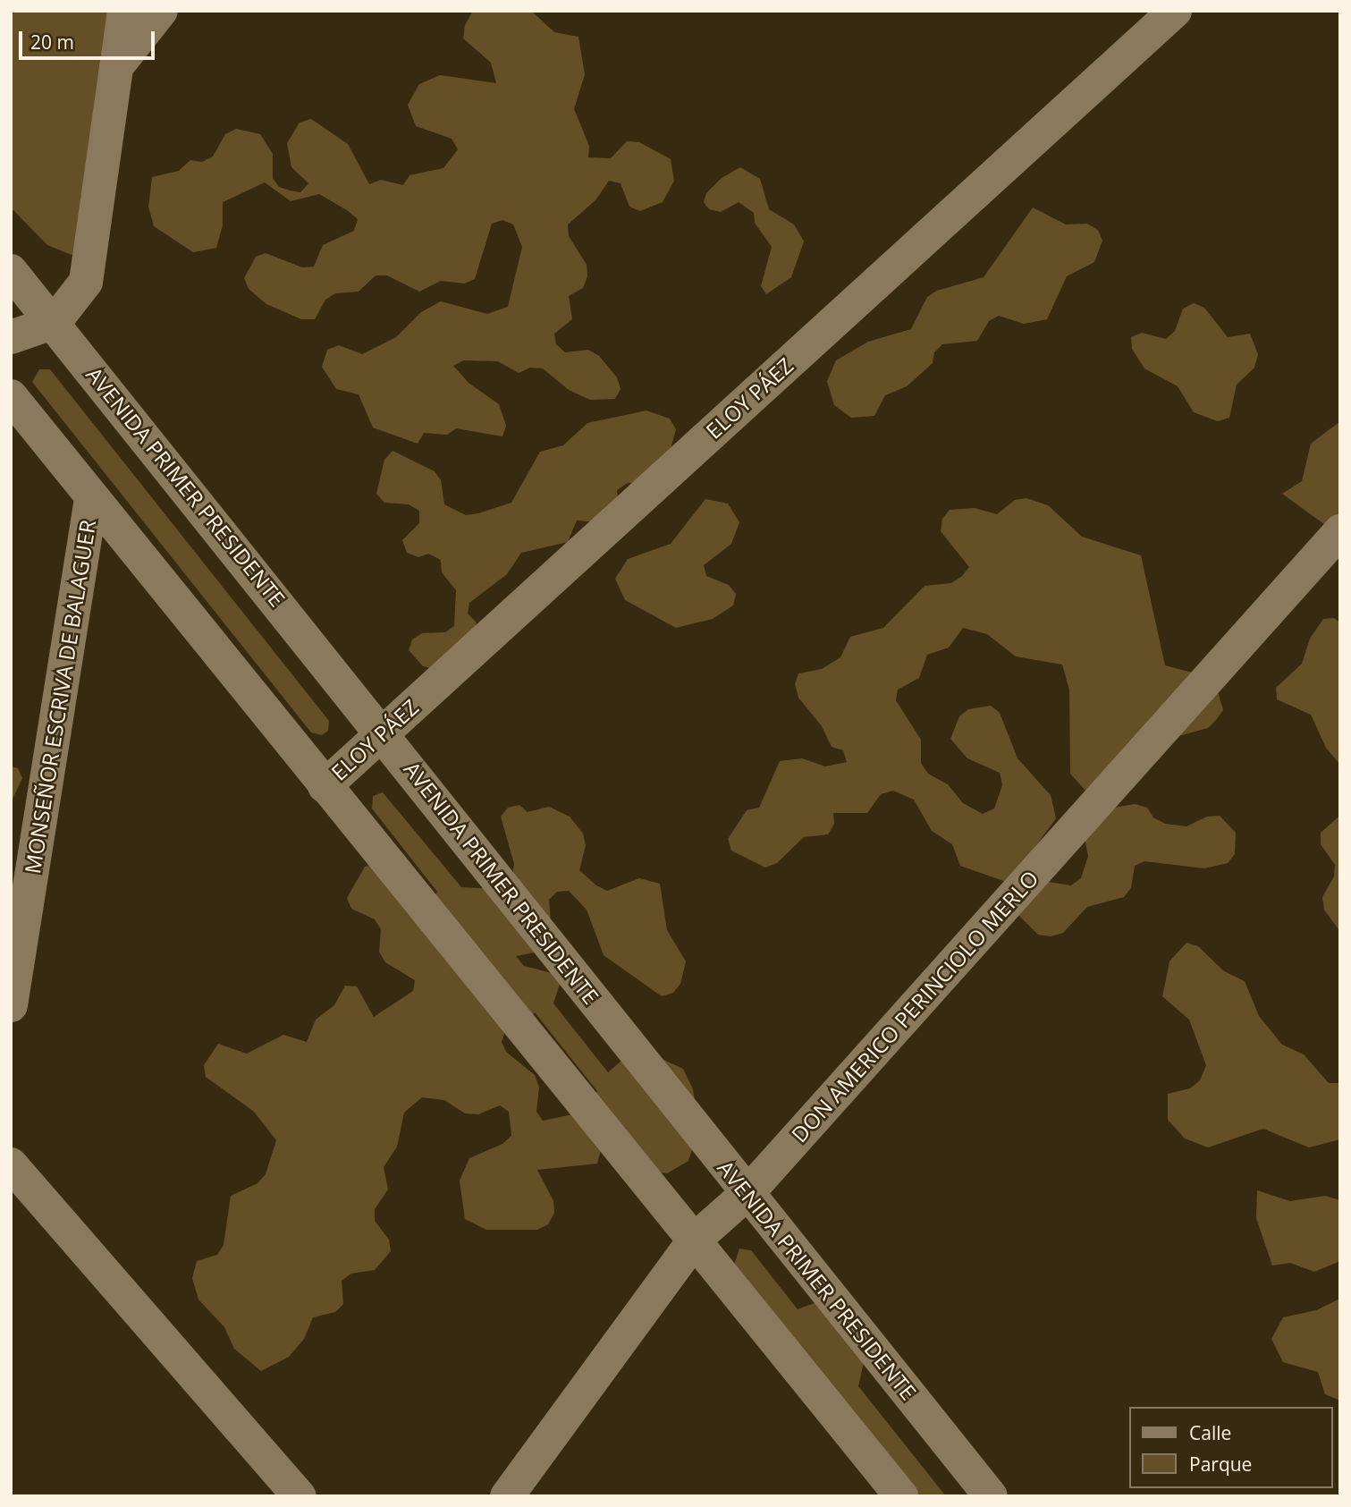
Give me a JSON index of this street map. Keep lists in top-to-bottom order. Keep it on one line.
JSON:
{"streets":{"street":["ELOY PÁEZ","AVENIDA PRIMER PRESIDENTE","MONSEÑOR ESCRIVA DE BALAGUER","DON AMERICO PERINCIOLO MERLO"]},"crossings":[["ELOY PÁEZ","AVENIDA PRIMER PRESIDENTE"],["AVENIDA PRIMER PRESIDENTE","DON AMERICO PERINCIOLO MERLO"]],"legend":["Calle","Parque"],"scale_bar":"20 m"}
